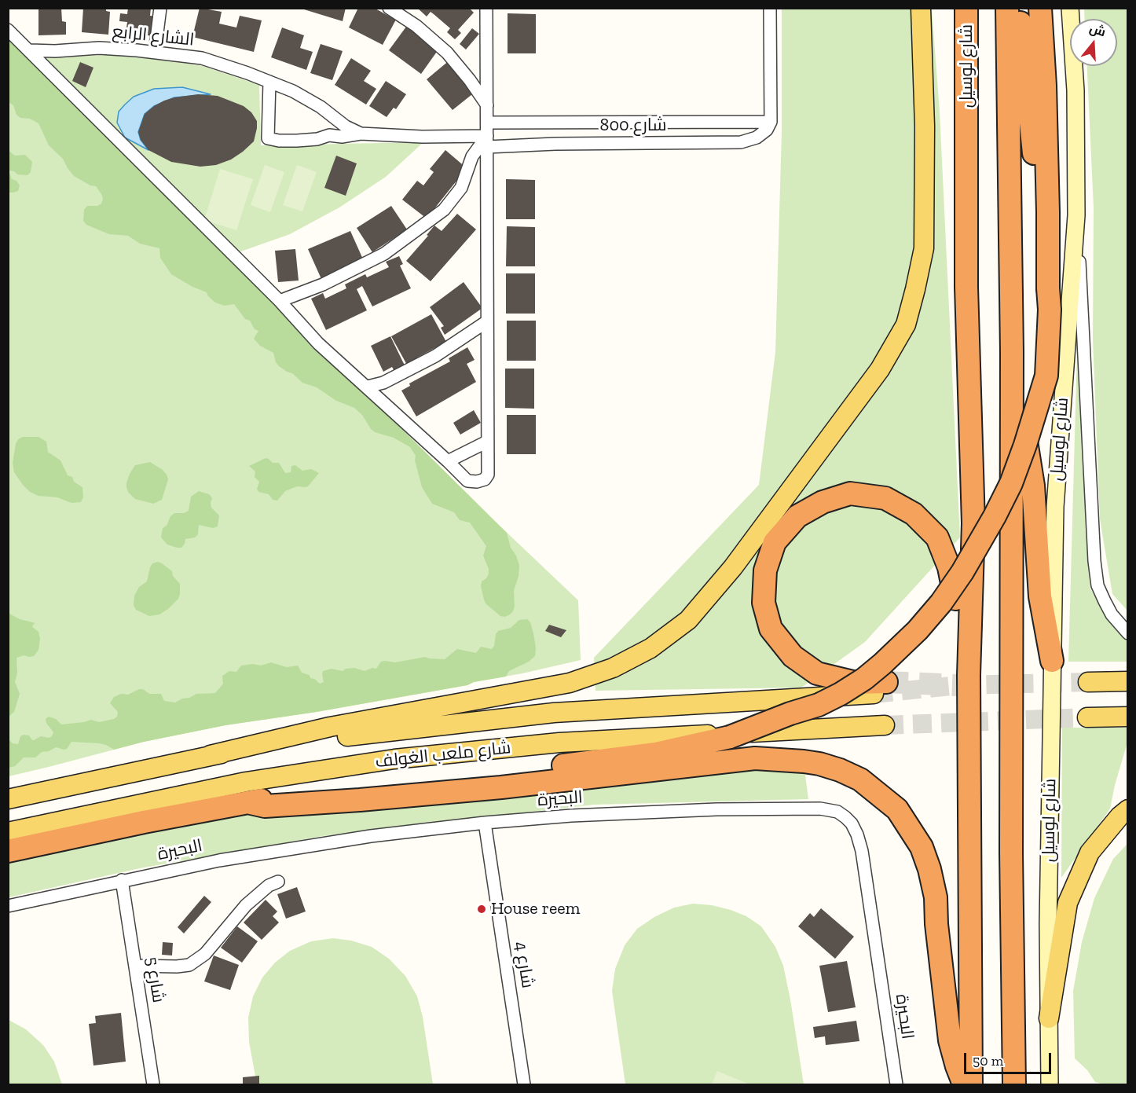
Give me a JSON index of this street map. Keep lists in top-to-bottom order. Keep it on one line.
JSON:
{"streets":{"highway":["شارع لوسيل"],"main road":["شارع ملعب الغولف"],"street":["الشارع الرابع","شارع 800","البحيرة","شارع 4","شارع 5"]},"crossings":[["الشارع الرابع","شارع 800"],["البحيرة","شارع 4"],["البحيرة","شارع 5"]],"places":["House reem"],"scale_bar":"50 m","north":"top"}
